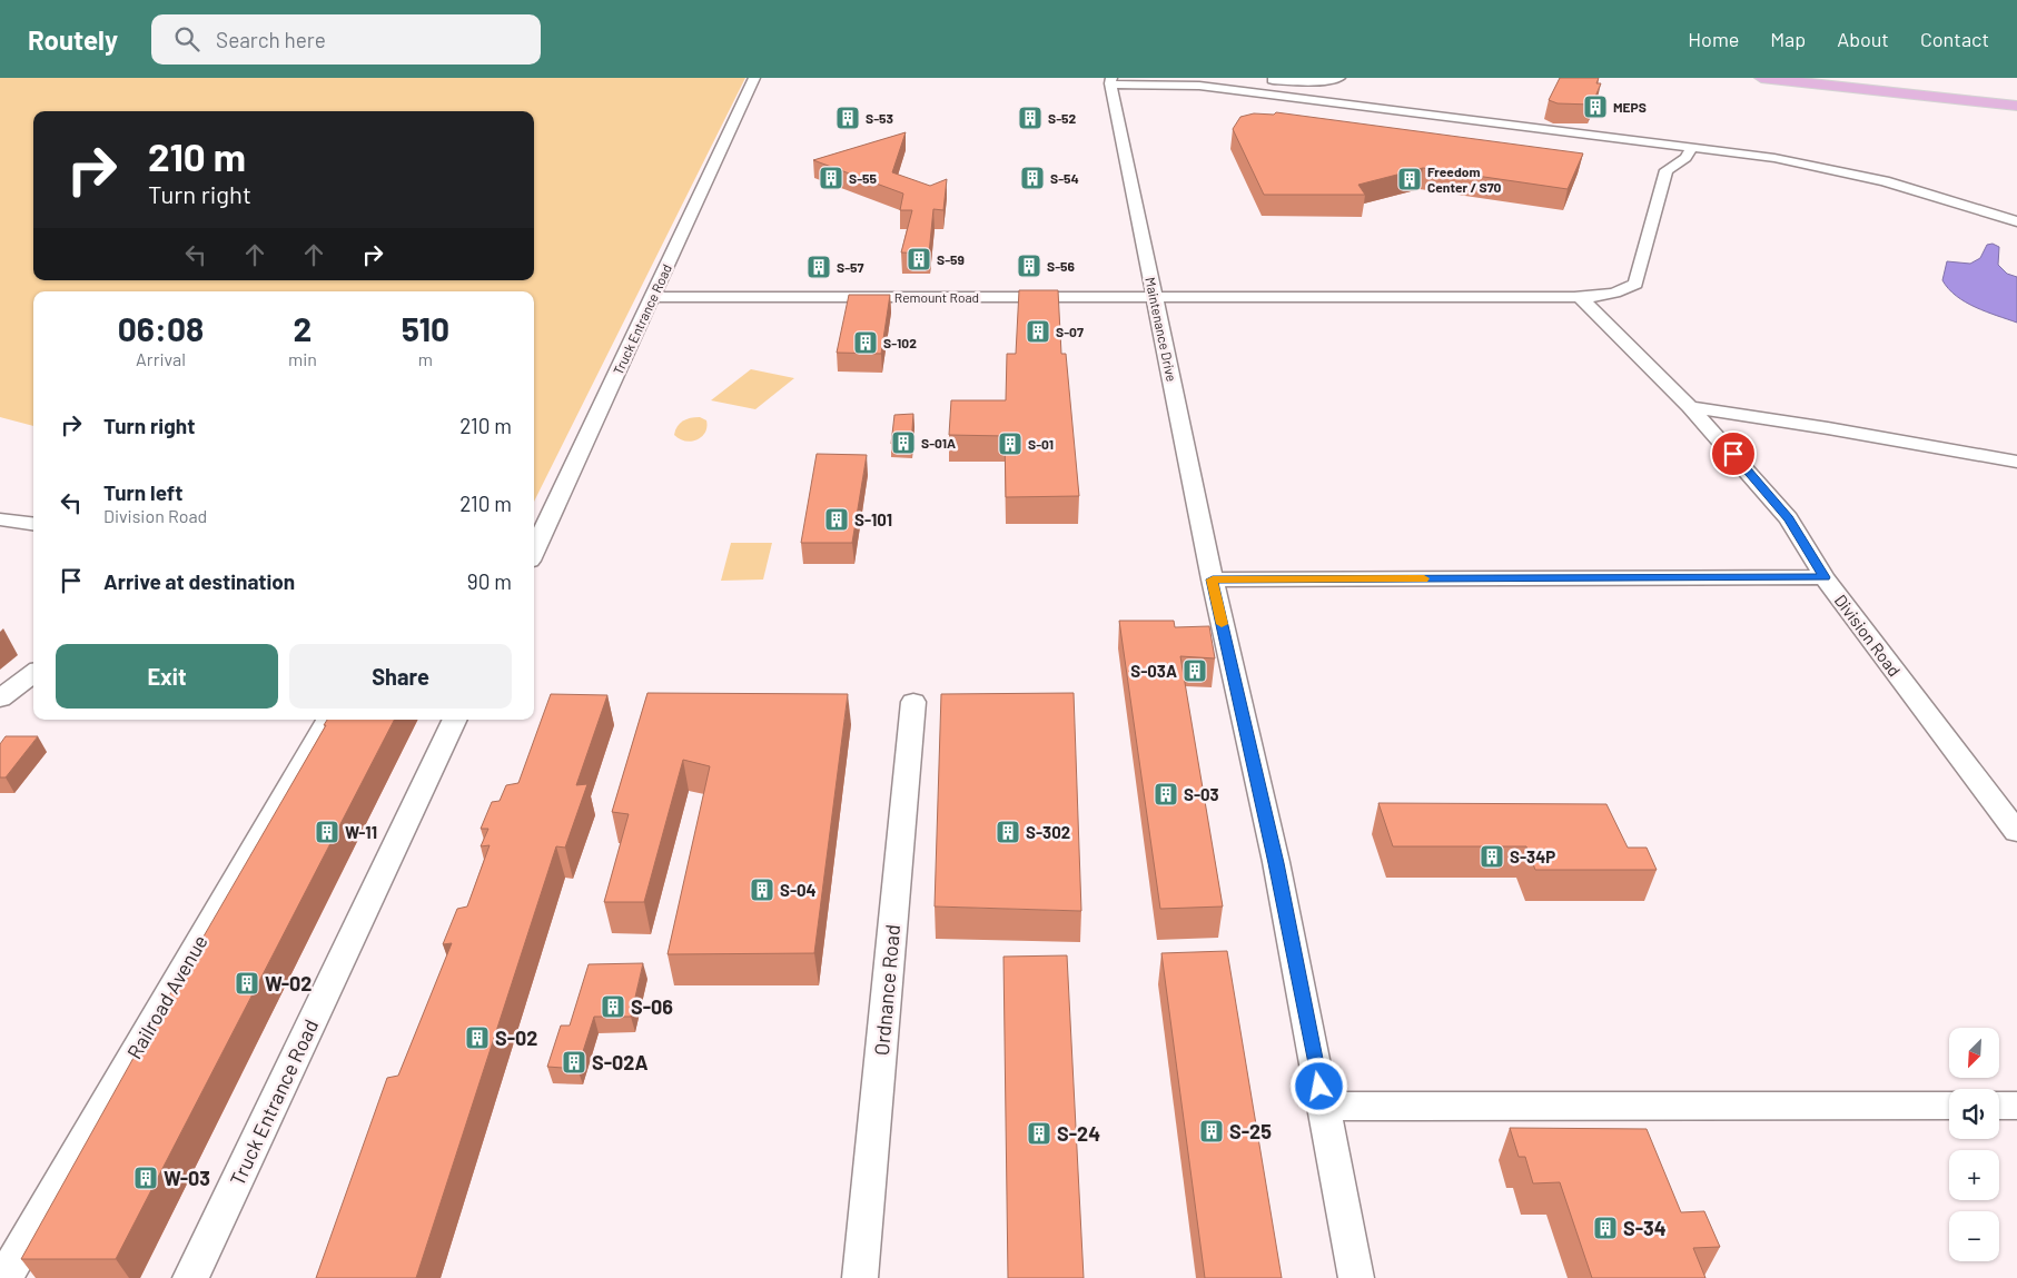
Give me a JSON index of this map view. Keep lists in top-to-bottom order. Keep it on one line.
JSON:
{"streets":{"street":["Remount Road","Truck Entrance Road","Maintenance Drive","Division Road","Ordnance Road","Railroad Avenue"]},"crossings":[["Remount Road","Truck Entrance Road"],["Remount Road","Maintenance Drive"],["Remount Road","Division Road"]],"places":{"building":["MEPS","S-53","S-52","S-55","S-54","Freedom Center / S70","S-59","S-56","S-57","S-07","S-102","S-01A","S-01","S-101","S-03A","S-03","W-11","S-302","S-34P","S-04","W-02","S-06","S-02","S-02A","S-25","S-24","W-03","S-34"]},"north":"bottom left","page":{"header":"Routely","search":"Search here","nav":["Home","Map","About","Contact"],"turn":["210 m","Turn right"],"eta":["06:08","Arrival","2","min","510","m"],"list":[{"name":"Turn right","value":"210 m"},{"name":"Turn left","note":"Division Road","value":"210 m"},{"name":"Arrive at destination","value":"90 m"}],"buttons":["Exit","Share"],"map_buttons":["+","−"]}}
